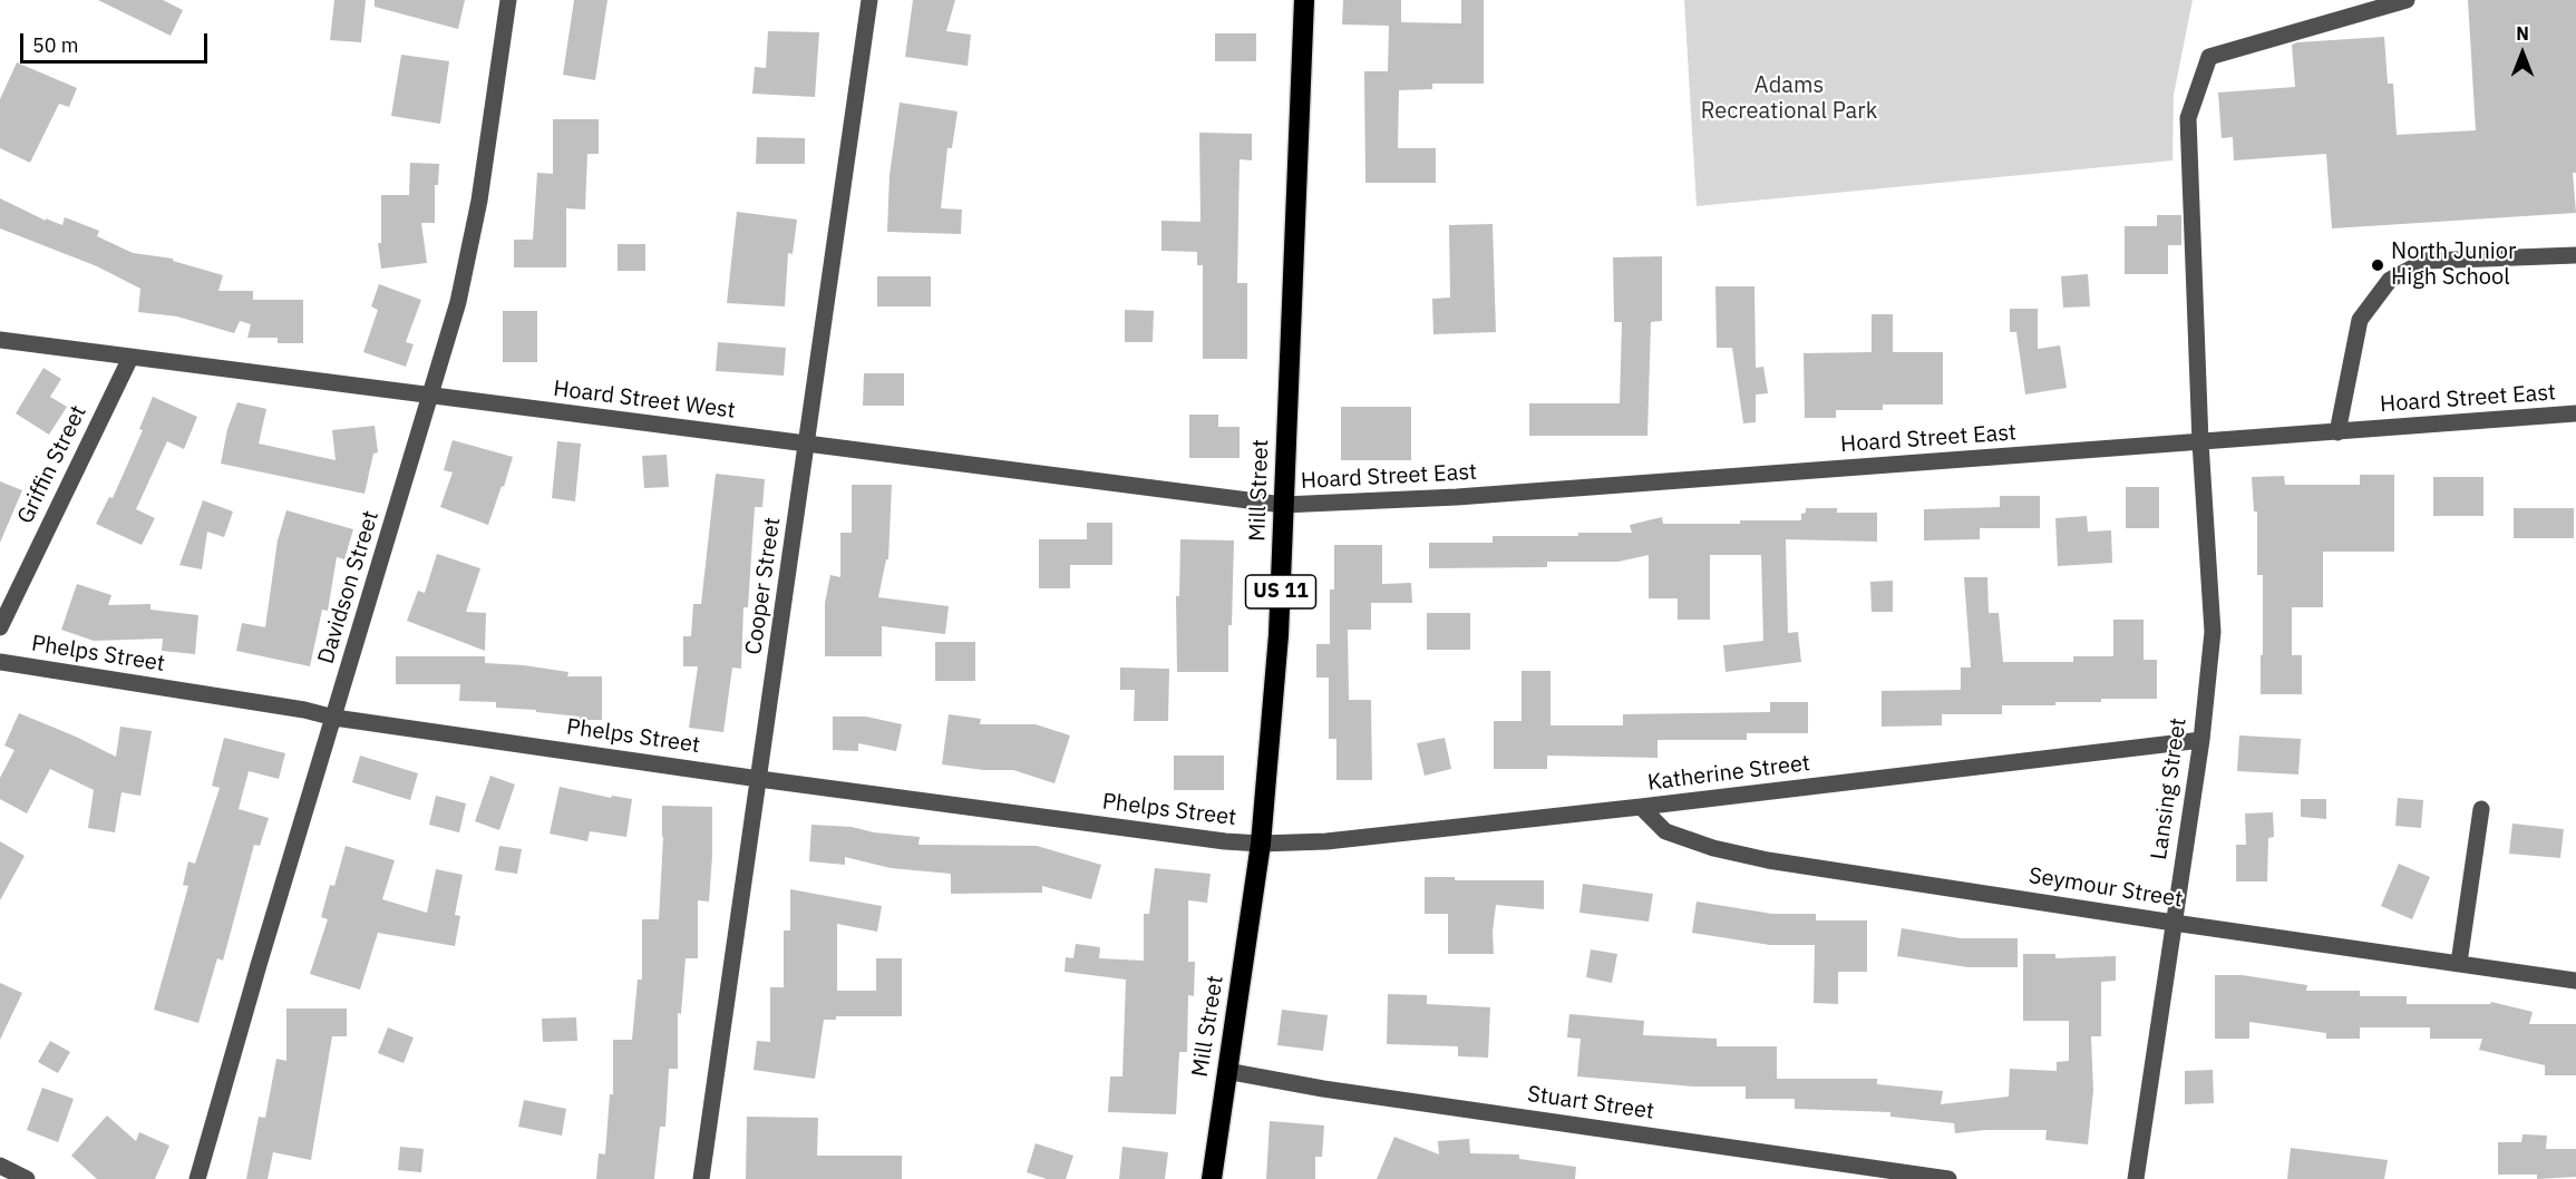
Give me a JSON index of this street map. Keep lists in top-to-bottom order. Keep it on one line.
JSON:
{"streets":{"highway":["Mill Street","US 11"],"street":["Hoard Street East","Hoard Street West","Griffin Street","Cooper Street","Davidson Street","Phelps Street","Katherine Street","Lansing Street","Seymour Street","Stuart Street"]},"crossings":[["Hoard Street East","Hoard Street West"],["Hoard Street East","Mill Street"],["Hoard Street East","Lansing Street"],["Hoard Street West","Griffin Street"],["Hoard Street West","Mill Street"],["Hoard Street West","Cooper Street"],["Hoard Street West","Davidson Street"],["Mill Street","Phelps Street"],["Mill Street","Katherine Street"],["Mill Street","Stuart Street"],["Cooper Street","Phelps Street"],["Davidson Street","Phelps Street"],["Phelps Street","Katherine Street"],["Katherine Street","Lansing Street"],["Katherine Street","Seymour Street"],["Lansing Street","Seymour Street"]],"parks":["Adams Recreational Park"],"places":["North Junior High School"],"scale_bar":"50 m","north":"top"}
